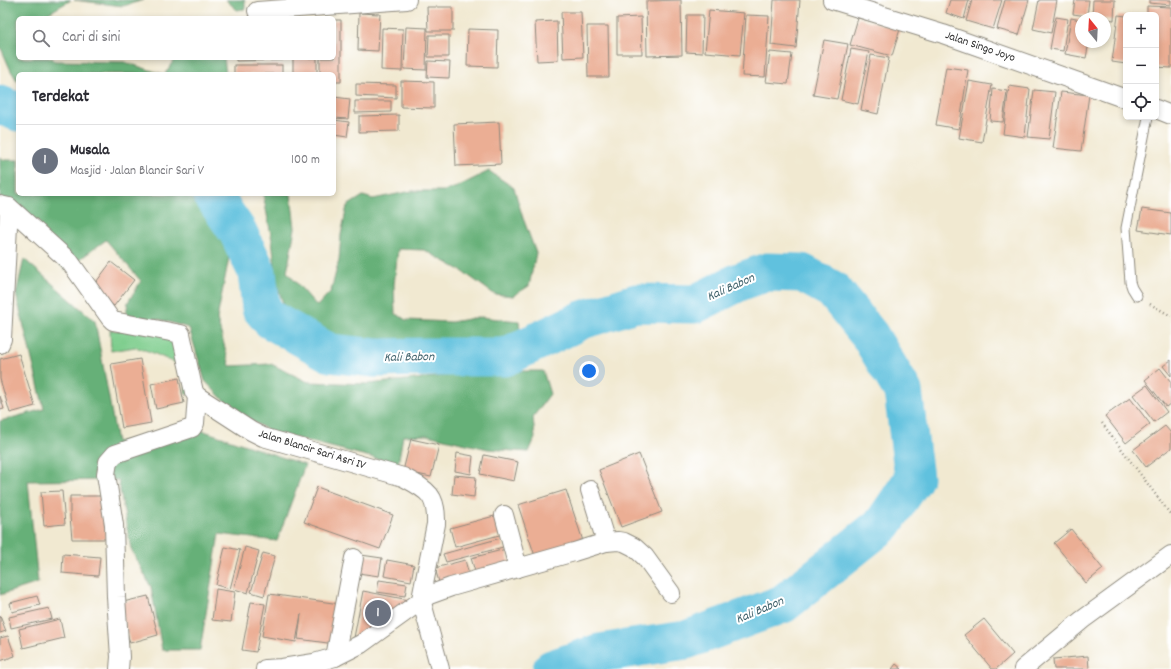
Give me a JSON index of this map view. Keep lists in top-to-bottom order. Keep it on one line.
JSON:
{"streets":{"street":["Jalan Singo Joyo","Jalan Blancir Sari Asri IV"]},"water":["Kali Babon"],"north":"top","page":{"map_buttons":["+","−"],"search":"Cari di sini","heading":"Terdekat","list":[{"mark":"1","name":"Musala","note":"Masjid · Jalan Blancir Sari V","value":"100 m"}],"pins":"1"}}
